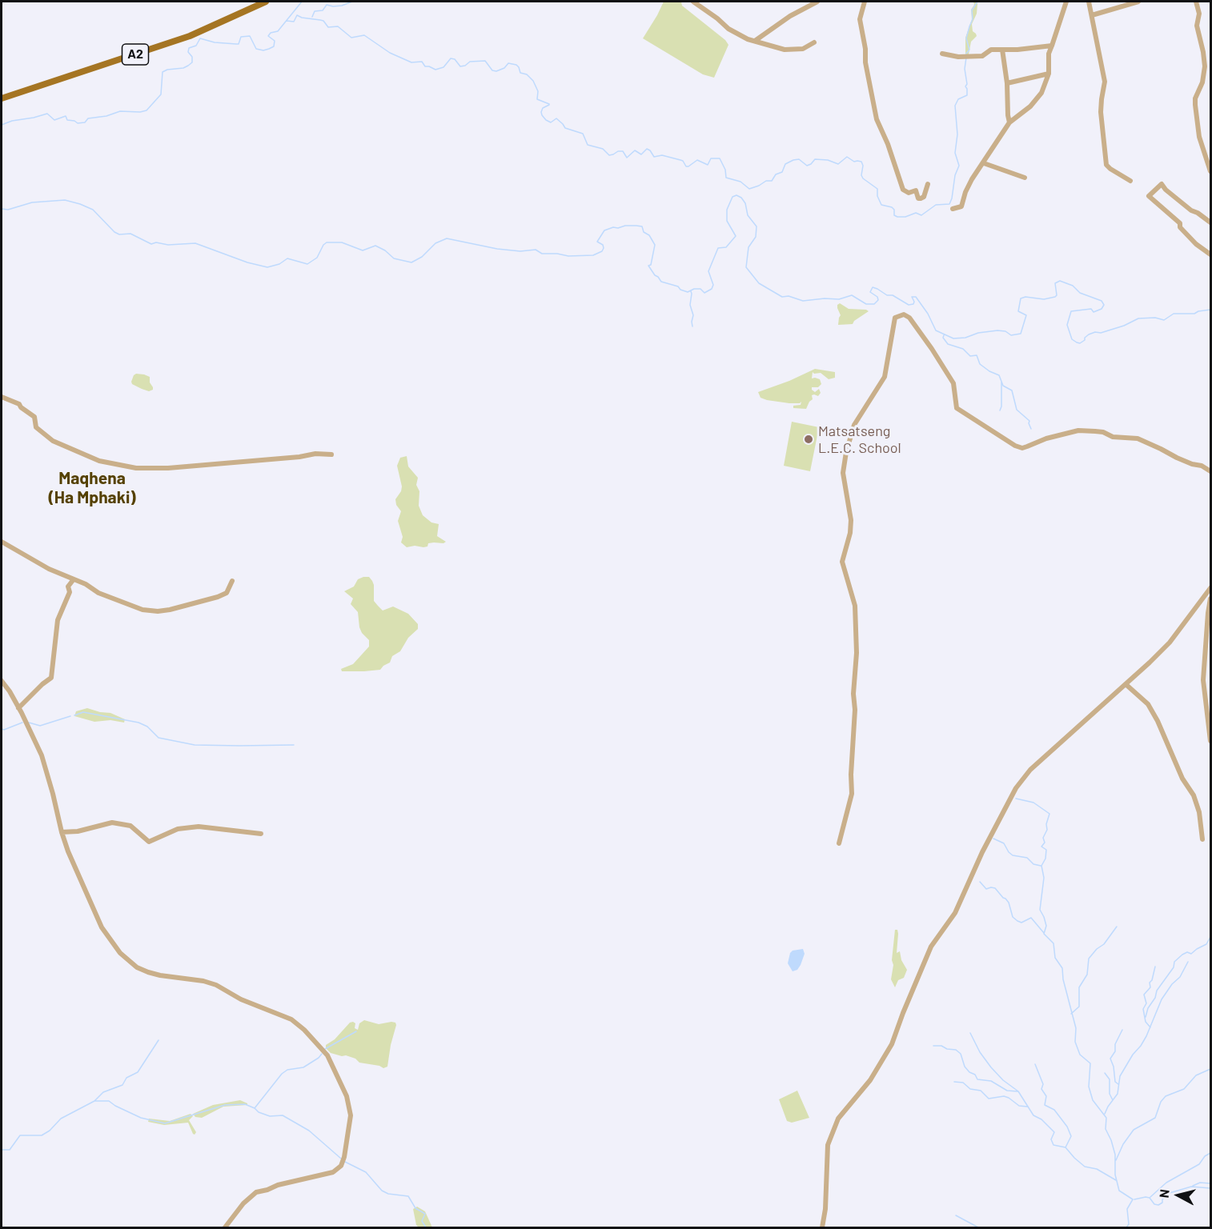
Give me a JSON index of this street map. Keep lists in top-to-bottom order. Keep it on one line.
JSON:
{"streets":{"main road":["A2"]},"districts":["Maqhena (Ha Mphaki)"],"places":["Matsatseng L.E.C. School"],"north":"left"}
